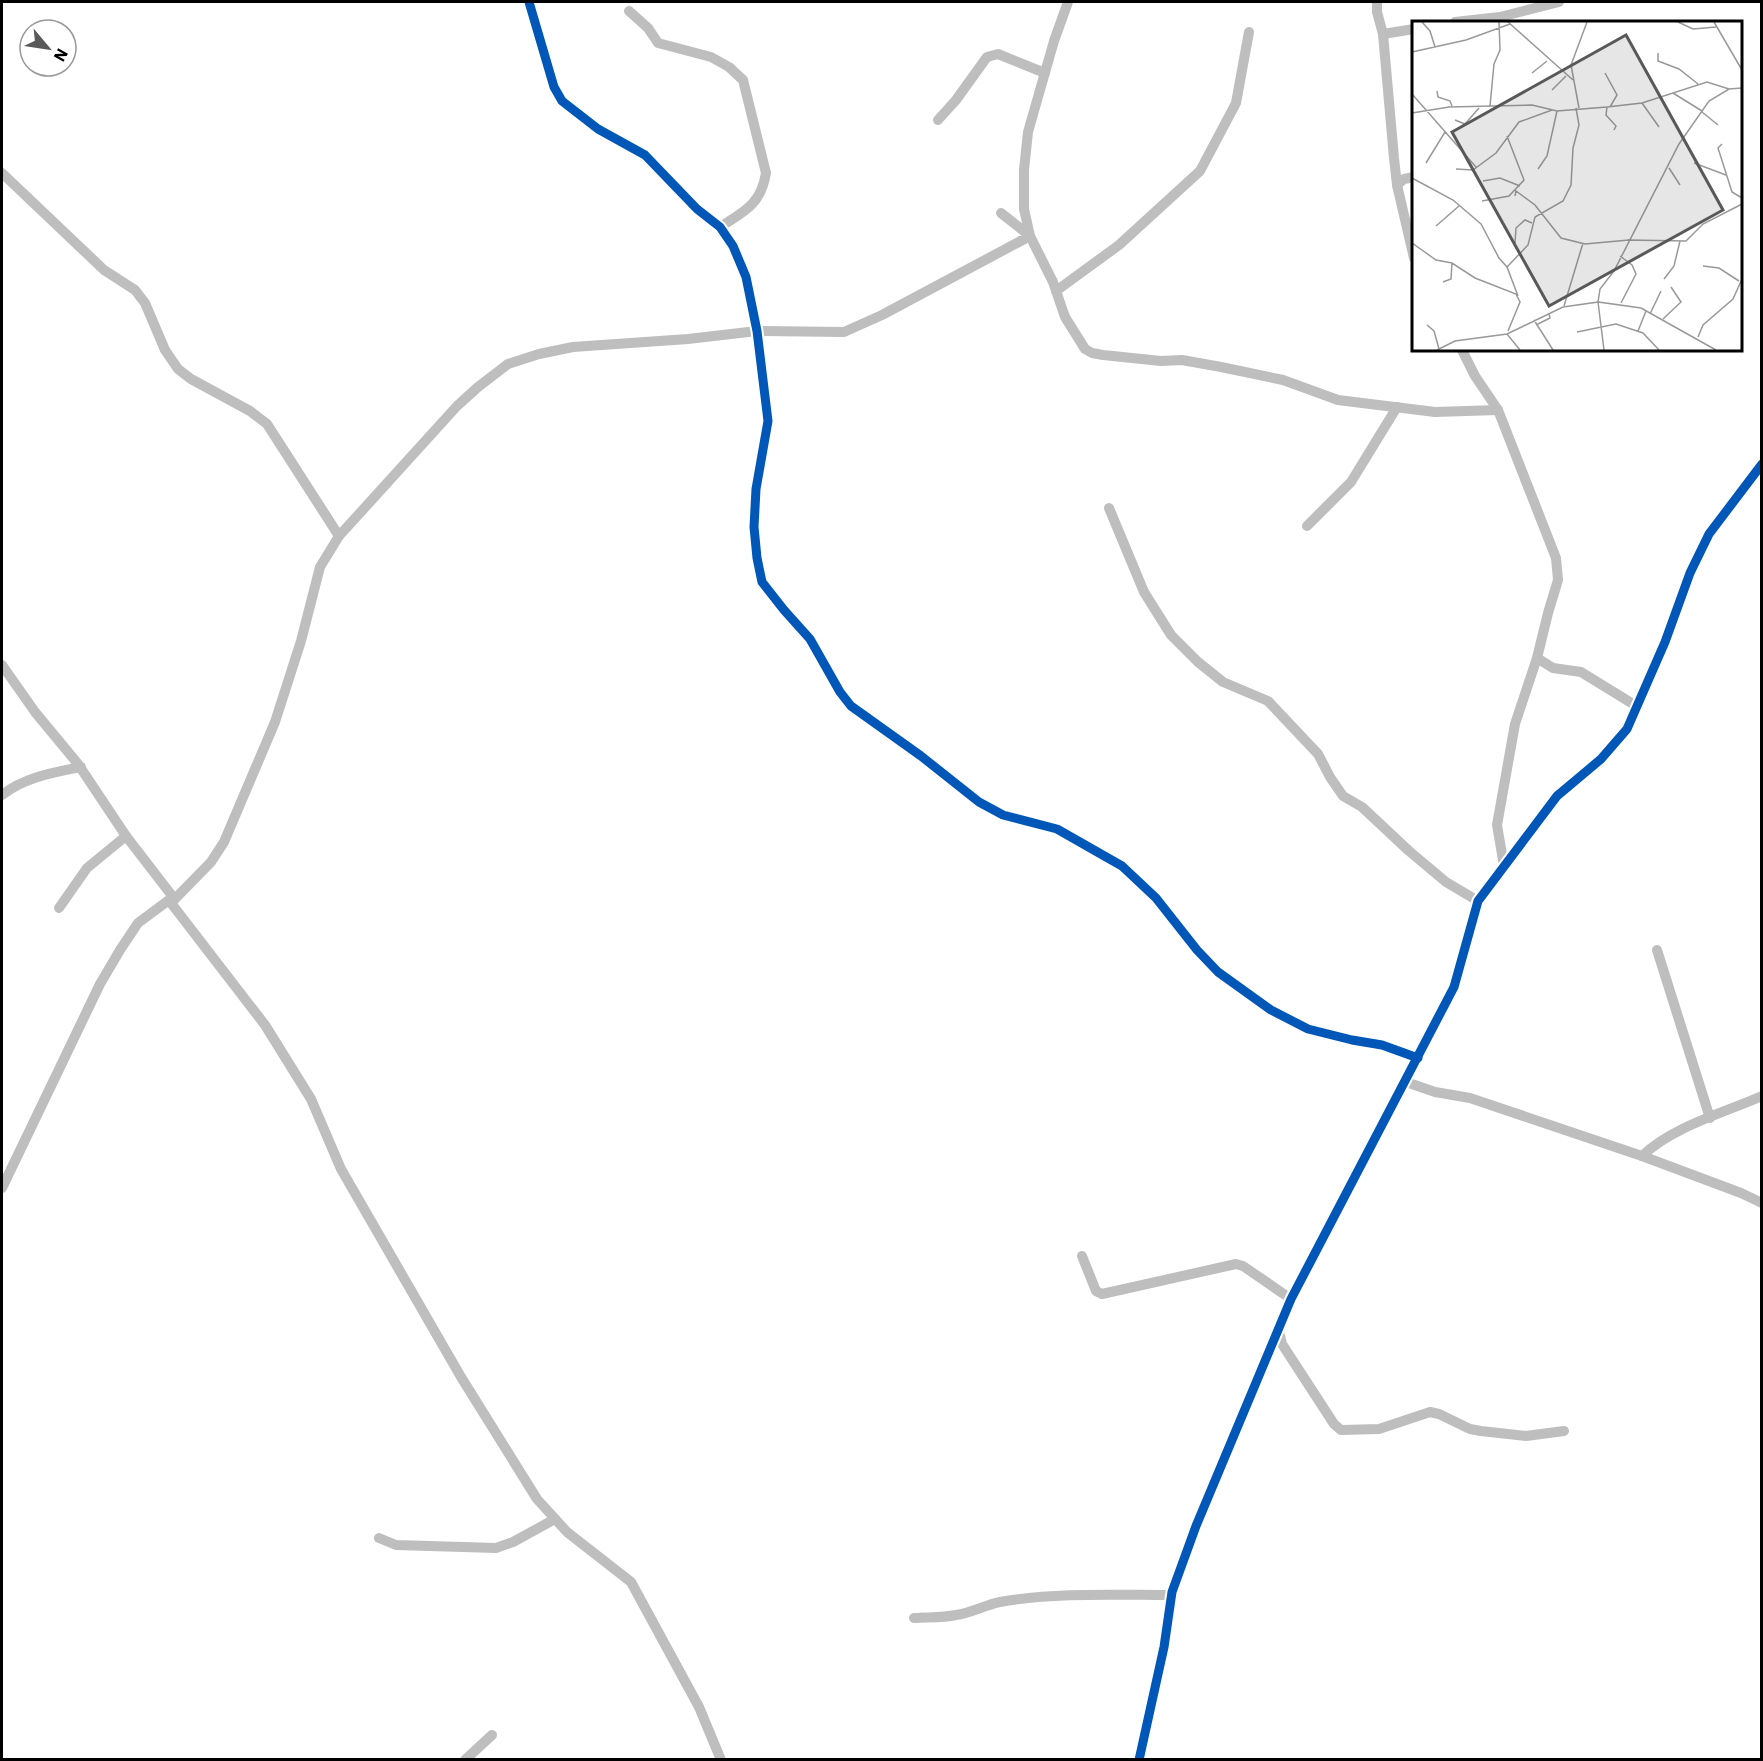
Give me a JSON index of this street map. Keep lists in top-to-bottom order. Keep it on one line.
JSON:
{"north":"bottom right"}
